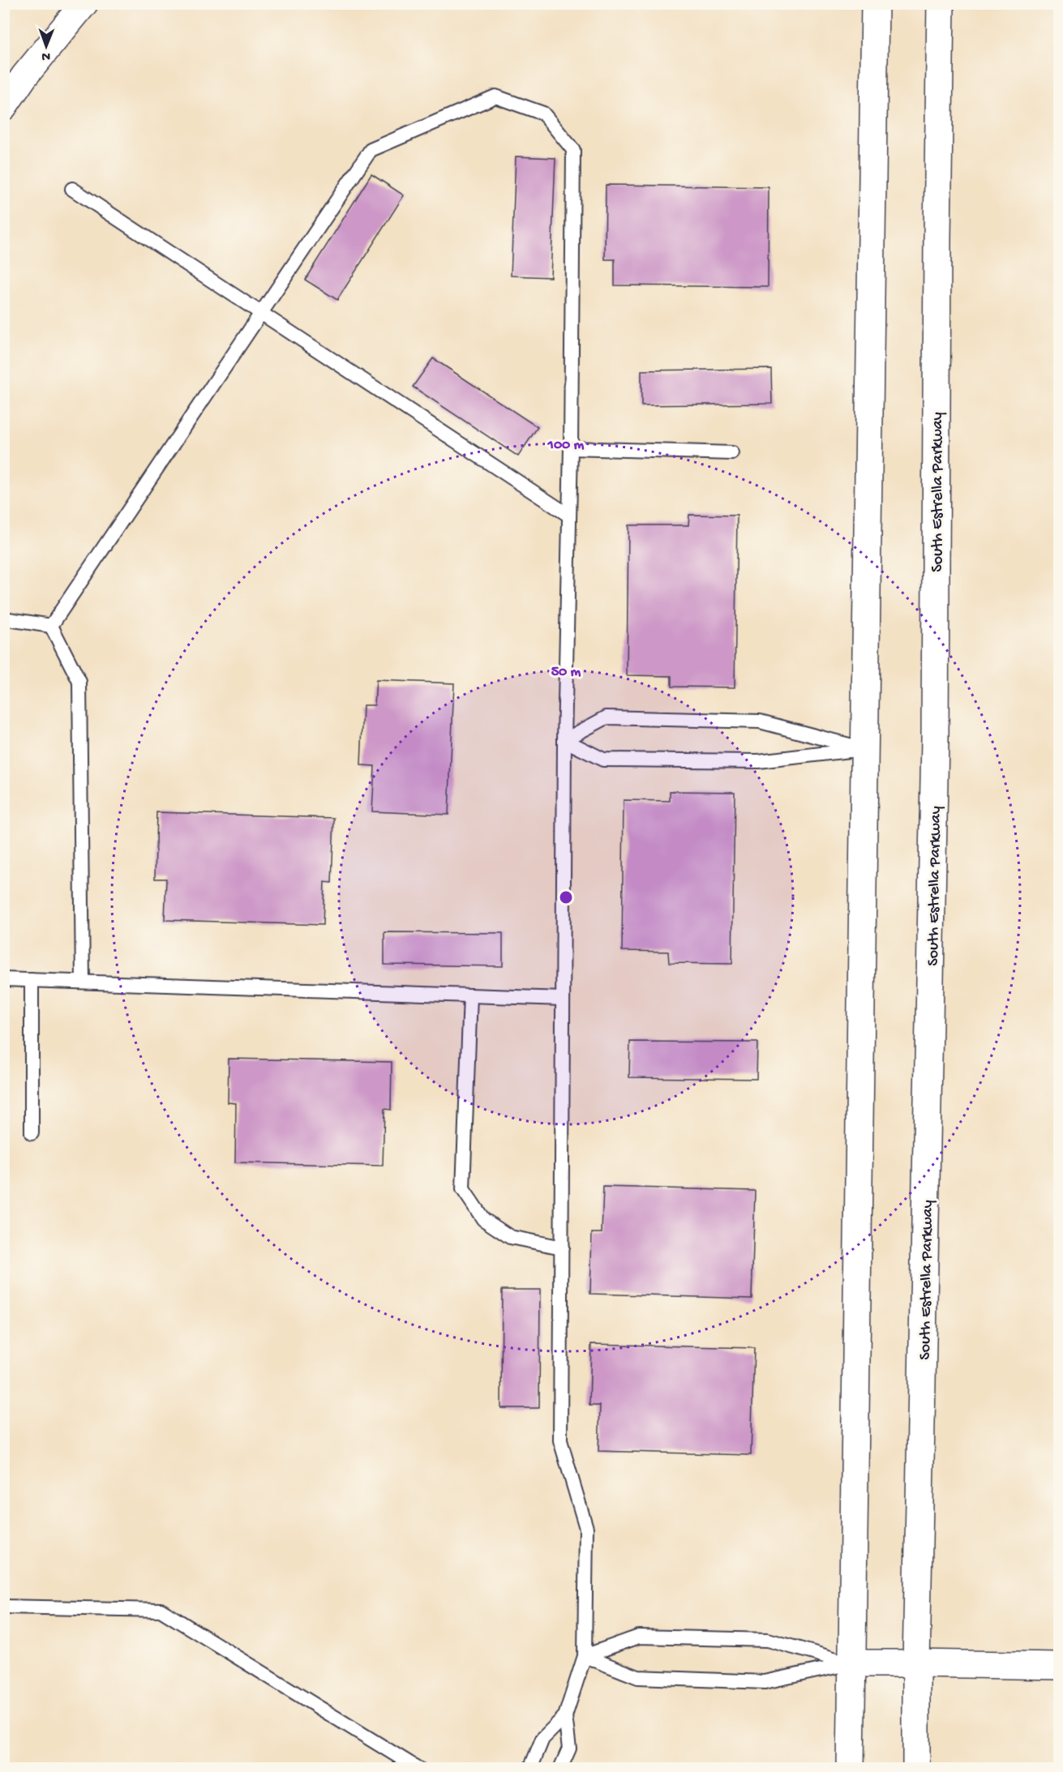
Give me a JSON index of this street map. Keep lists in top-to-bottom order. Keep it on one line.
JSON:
{"streets":{"main road":["South Estrella Parkway"]},"north":"bottom","rings":["100 m","50 m"]}
